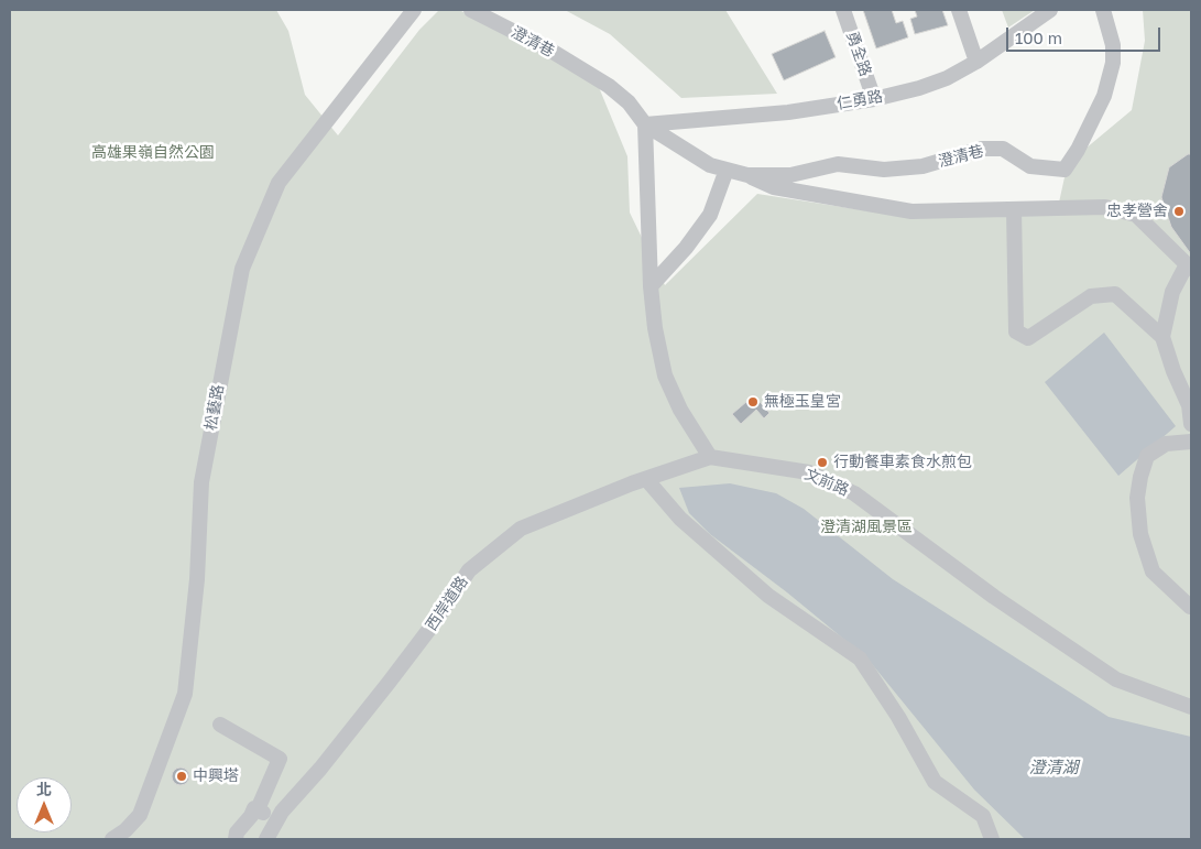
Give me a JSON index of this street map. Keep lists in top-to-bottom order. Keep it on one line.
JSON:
{"streets":{"street":["澄清巷","勇全路","仁勇路","松藝路","文前路","西岸道路"]},"crossings":[["澄清巷","仁勇路"],["勇全路","仁勇路"],["文前路","西岸道路"]],"water":["澄清湖"],"parks":["高雄果嶺自然公園","澄清湖風景區"],"places":["忠孝營舍","無極玉皇宮","行動餐車素食水煎包","中興塔"],"scale_bar":"100 m","north":"top"}
